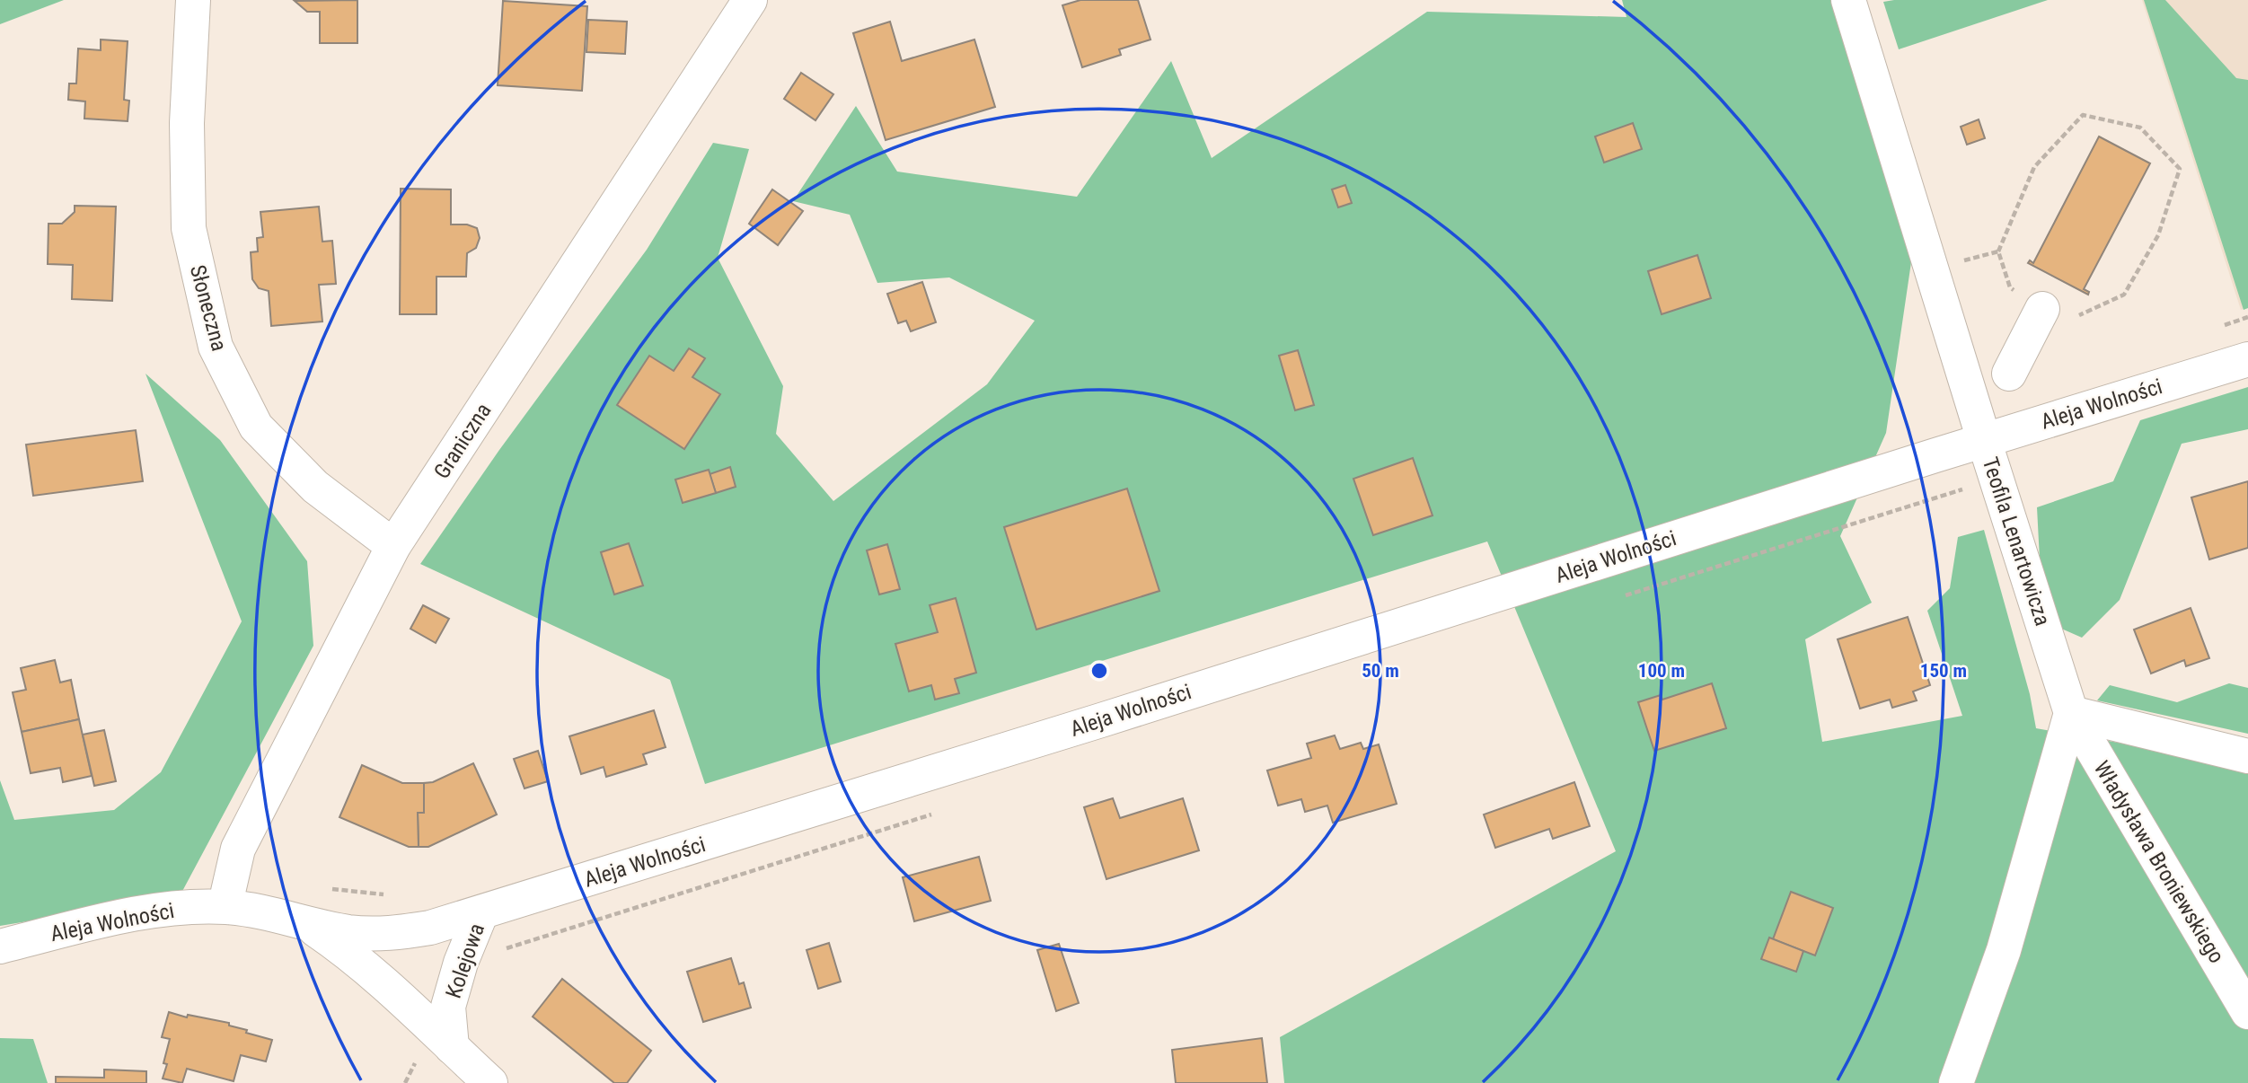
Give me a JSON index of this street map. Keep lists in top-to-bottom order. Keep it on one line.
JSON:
{"streets":{"street":["Słoneczna","Aleja Wolności","Graniczna","Teofila Lenartowicza","Władysława Broniewskiego","Kolejowa"]},"crossings":[["Słoneczna","Graniczna"],["Aleja Wolności","Graniczna"],["Aleja Wolności","Teofila Lenartowicza"],["Aleja Wolności","Kolejowa"],["Teofila Lenartowicza","Władysława Broniewskiego"]],"rings":["50 m","100 m","150 m"]}
